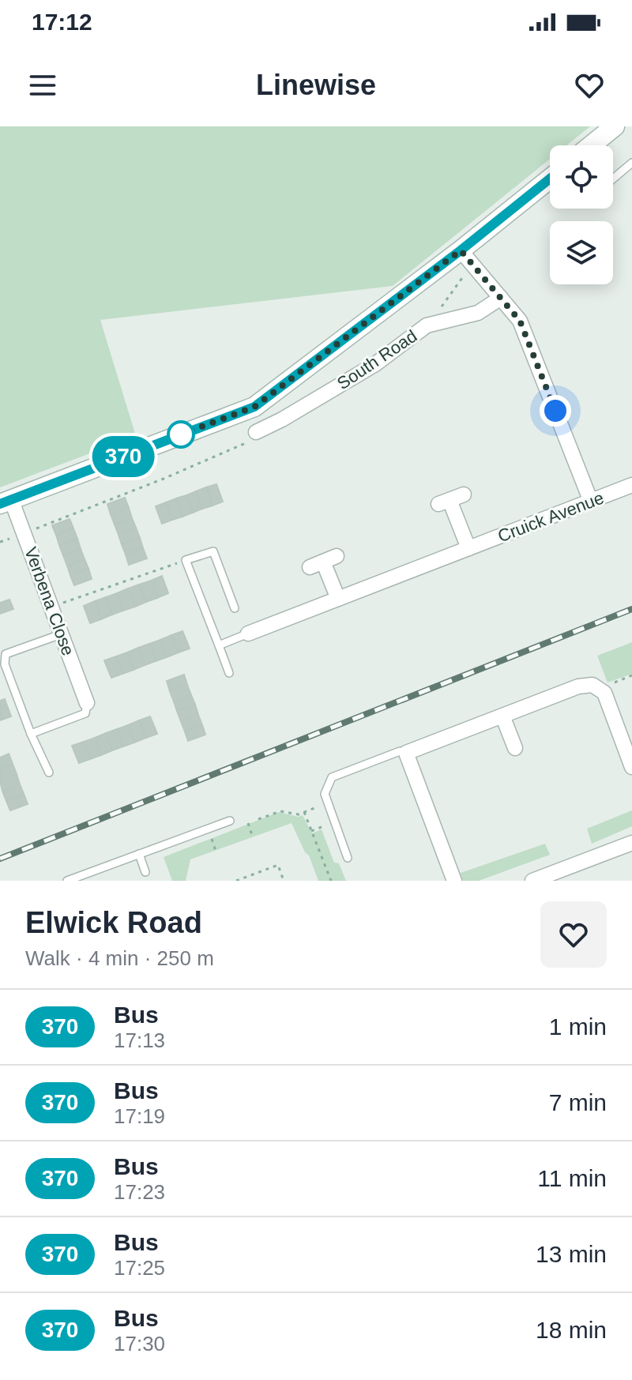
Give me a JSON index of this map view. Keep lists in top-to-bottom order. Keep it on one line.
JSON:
{"streets":{"main road":["South Road"],"street":["Cruick Avenue","Verbena Close"]},"crossings":[["South Road","Verbena Close"]],"lines":["bus line 370"],"page":{"status":"17:12","header":"Linewise","on_map":"370","heading":["Elwick Road","Walk · 4 min · 250 m"],"list":[{"mark":"370","name":"Bus","note":"17:13","value":"1 min"},{"mark":"370","name":"Bus","note":"17:19","value":"7 min"},{"mark":"370","name":"Bus","note":"17:23","value":"11 min"},{"mark":"370","name":"Bus","note":"17:25","value":"13 min"},{"mark":"370","name":"Bus","note":"17:30","value":"18 min"}]}}
